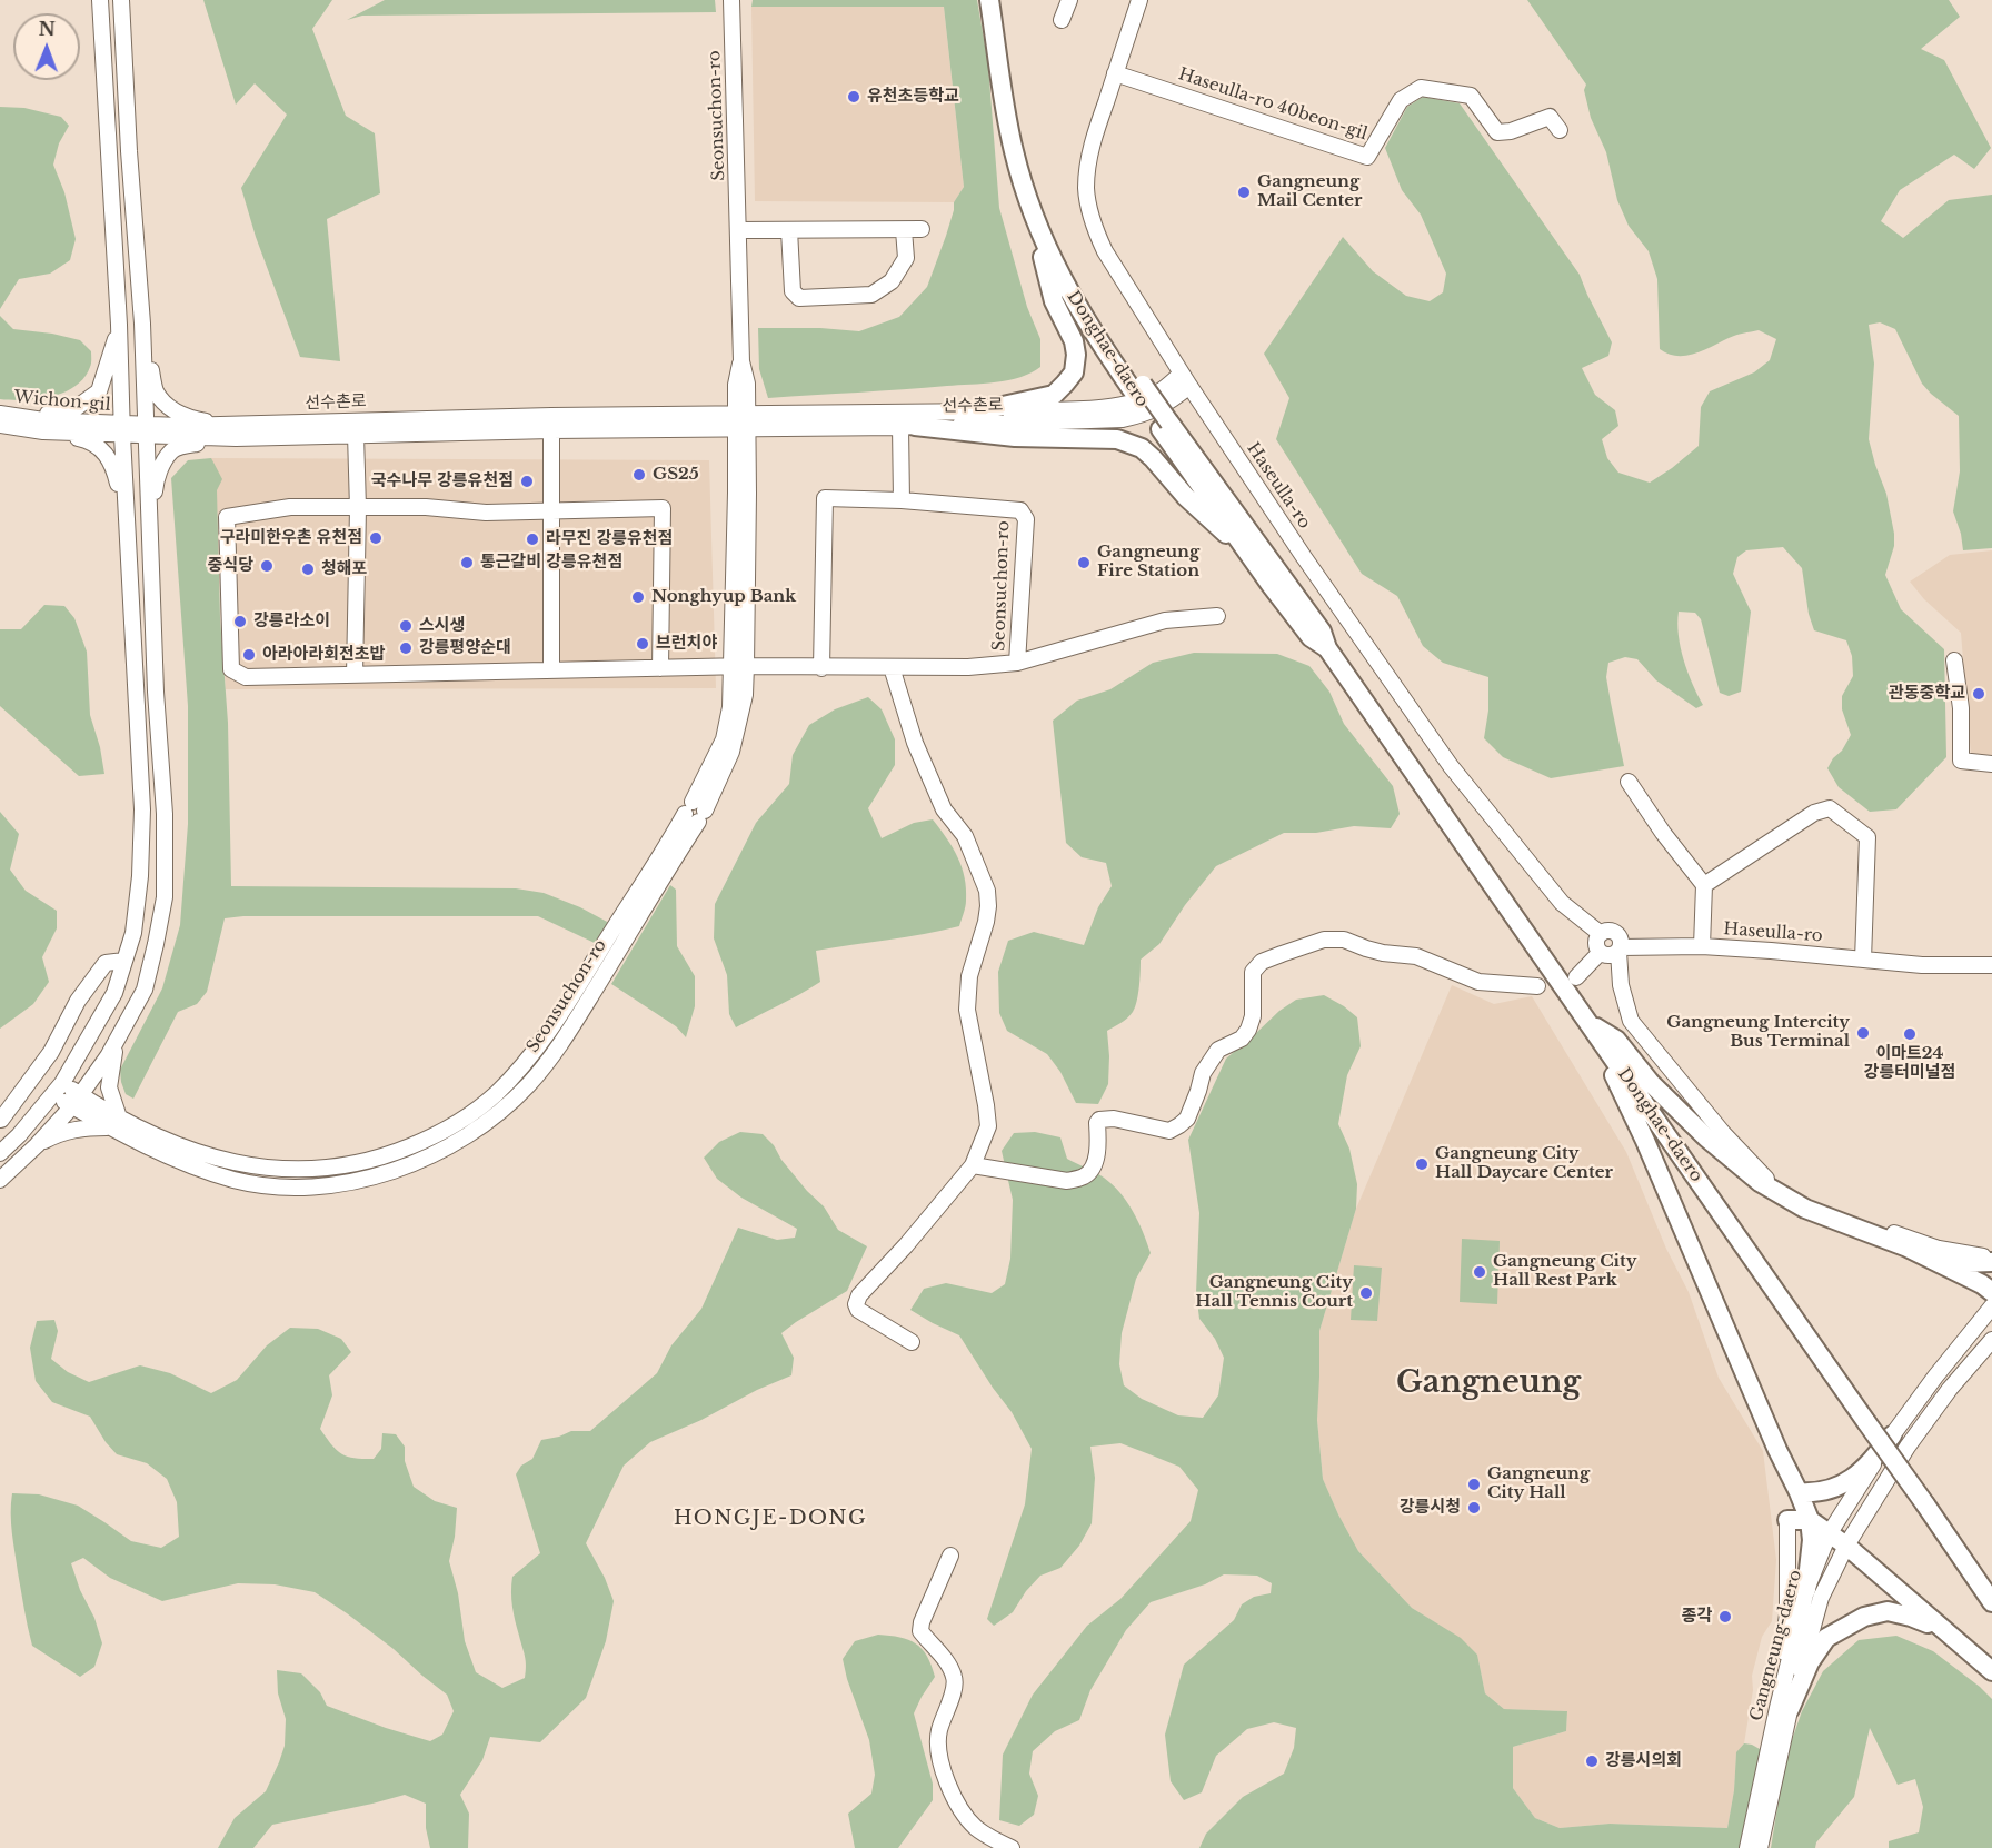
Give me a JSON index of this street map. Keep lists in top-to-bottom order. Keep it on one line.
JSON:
{"streets":{"main road":["Donghae-daero"],"street":["Haseulla-ro 40beon-gil","Seonsuchon-ro","Wichon-gil","선수촌로","Haseulla-ro","Gangneung-daero"]},"crossings":[["Haseulla-ro 40beon-gil","Haseulla-ro"],["Seonsuchon-ro","선수촌로"],["Wichon-gil","선수촌로"],["선수촌로","Haseulla-ro"]],"districts":["Gangneung","HONGJE-DONG"],"places":["유천초등학교","Gangneung Mail Center","GS25","국수나무 강릉유천점","구라미한우촌 유천점","라무진 강릉유천점","통근갈비 강릉유천점","Gangneung Fire Station","중식당","청해포","Nonghyup Bank","강릉라소이","스시생","브런치야","강릉평양순대","아라아라회전초밥","관동중학교","Gangneung Intercity Bus Terminal","이마트24 강릉터미널점","Gangneung City Hall Daycare Center","Gangneung City Hall Rest Park","Gangneung City Hall Tennis Court","Gangneung City Hall","강릉시청","종각","강릉시의회"],"north":"top"}
